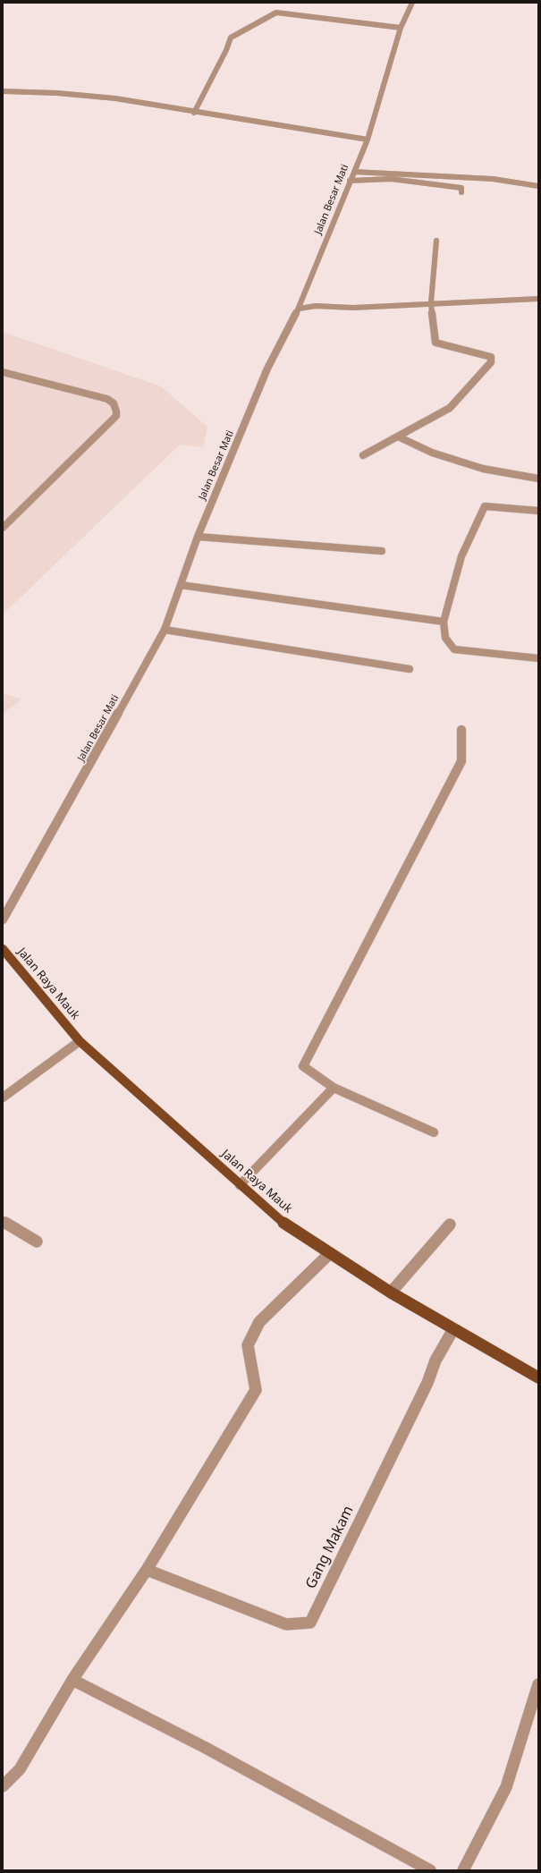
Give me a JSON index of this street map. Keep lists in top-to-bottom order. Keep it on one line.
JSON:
{"streets":{"main road":["Jalan Raya Mauk"],"street":["Jalan Besar Mati","Gang Makam"]},"crossings":[["Jalan Raya Mauk","Gang Makam"]]}
